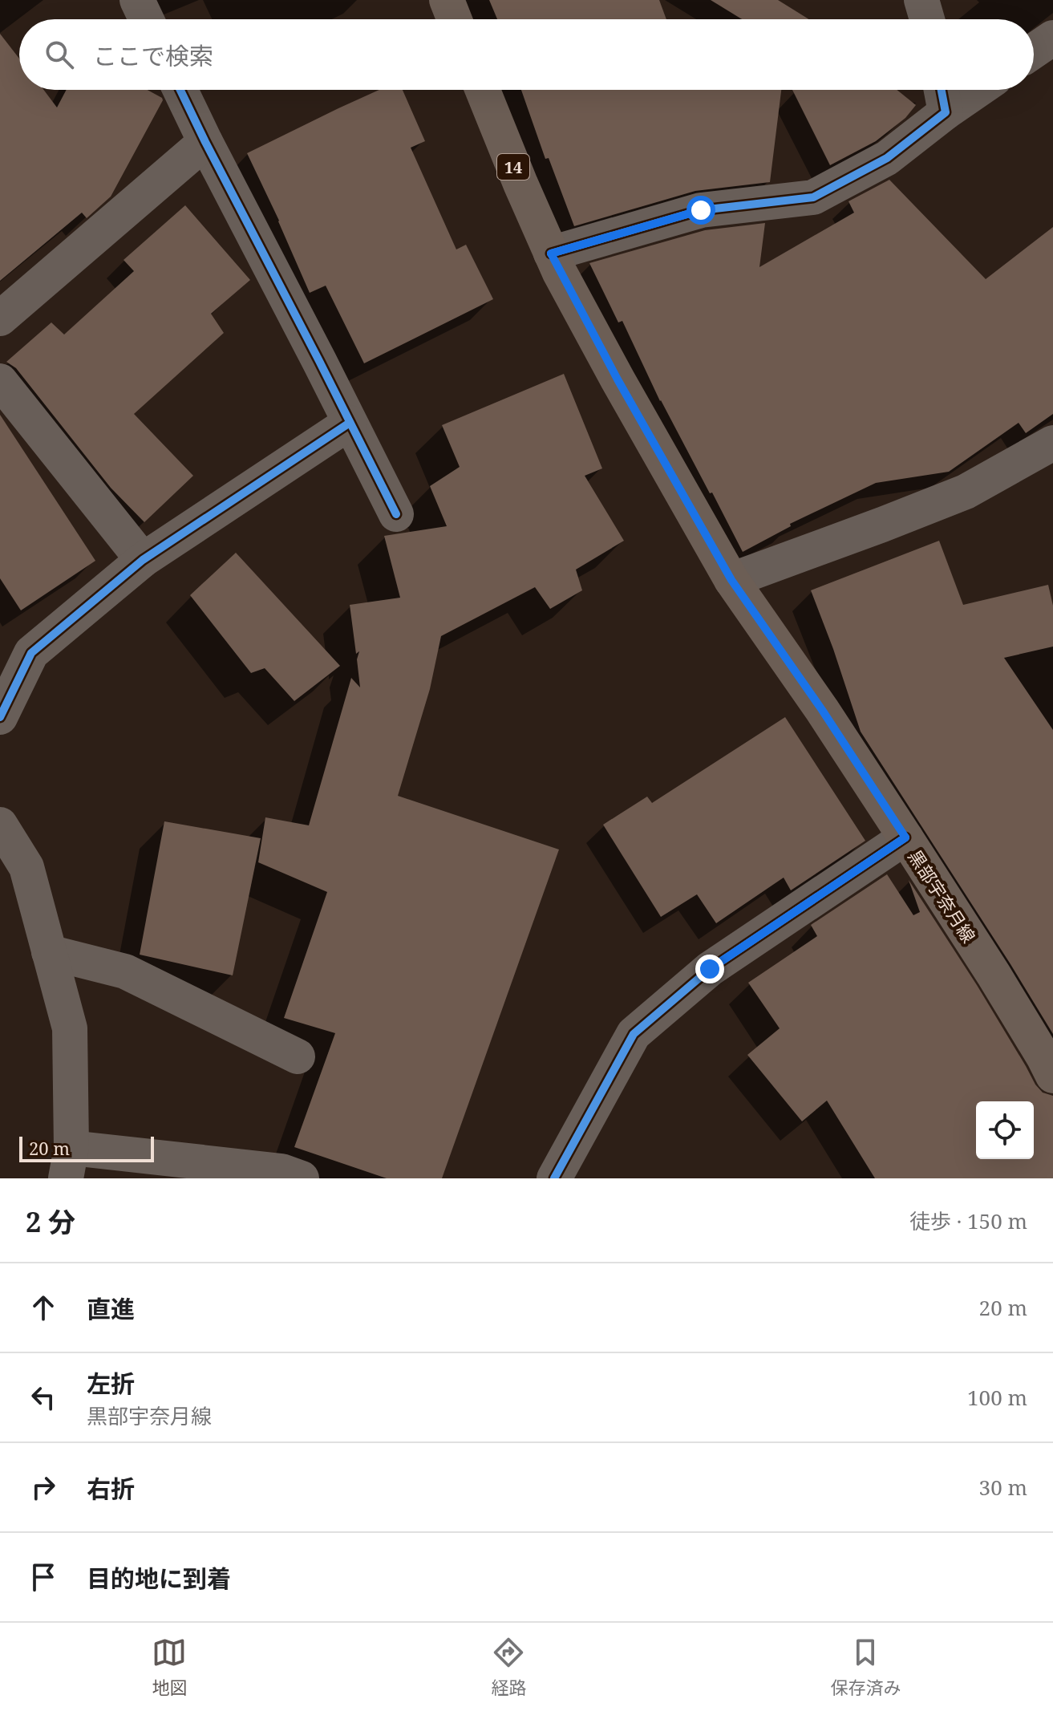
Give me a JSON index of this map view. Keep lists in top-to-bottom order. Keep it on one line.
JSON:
{"streets":{"main road":["14","黒部宇奈月線"]},"scale_bar":"20 m","page":{"search":"ここで検索","scale":"20 m","heading":["2 分","徒歩 · 150 m"],"list":[["直進","20 m"],["左折","黒部宇奈月線","100 m"],["右折","30 m"],"目的地に到着"],"nav":["地図","経路","保存済み"]}}
